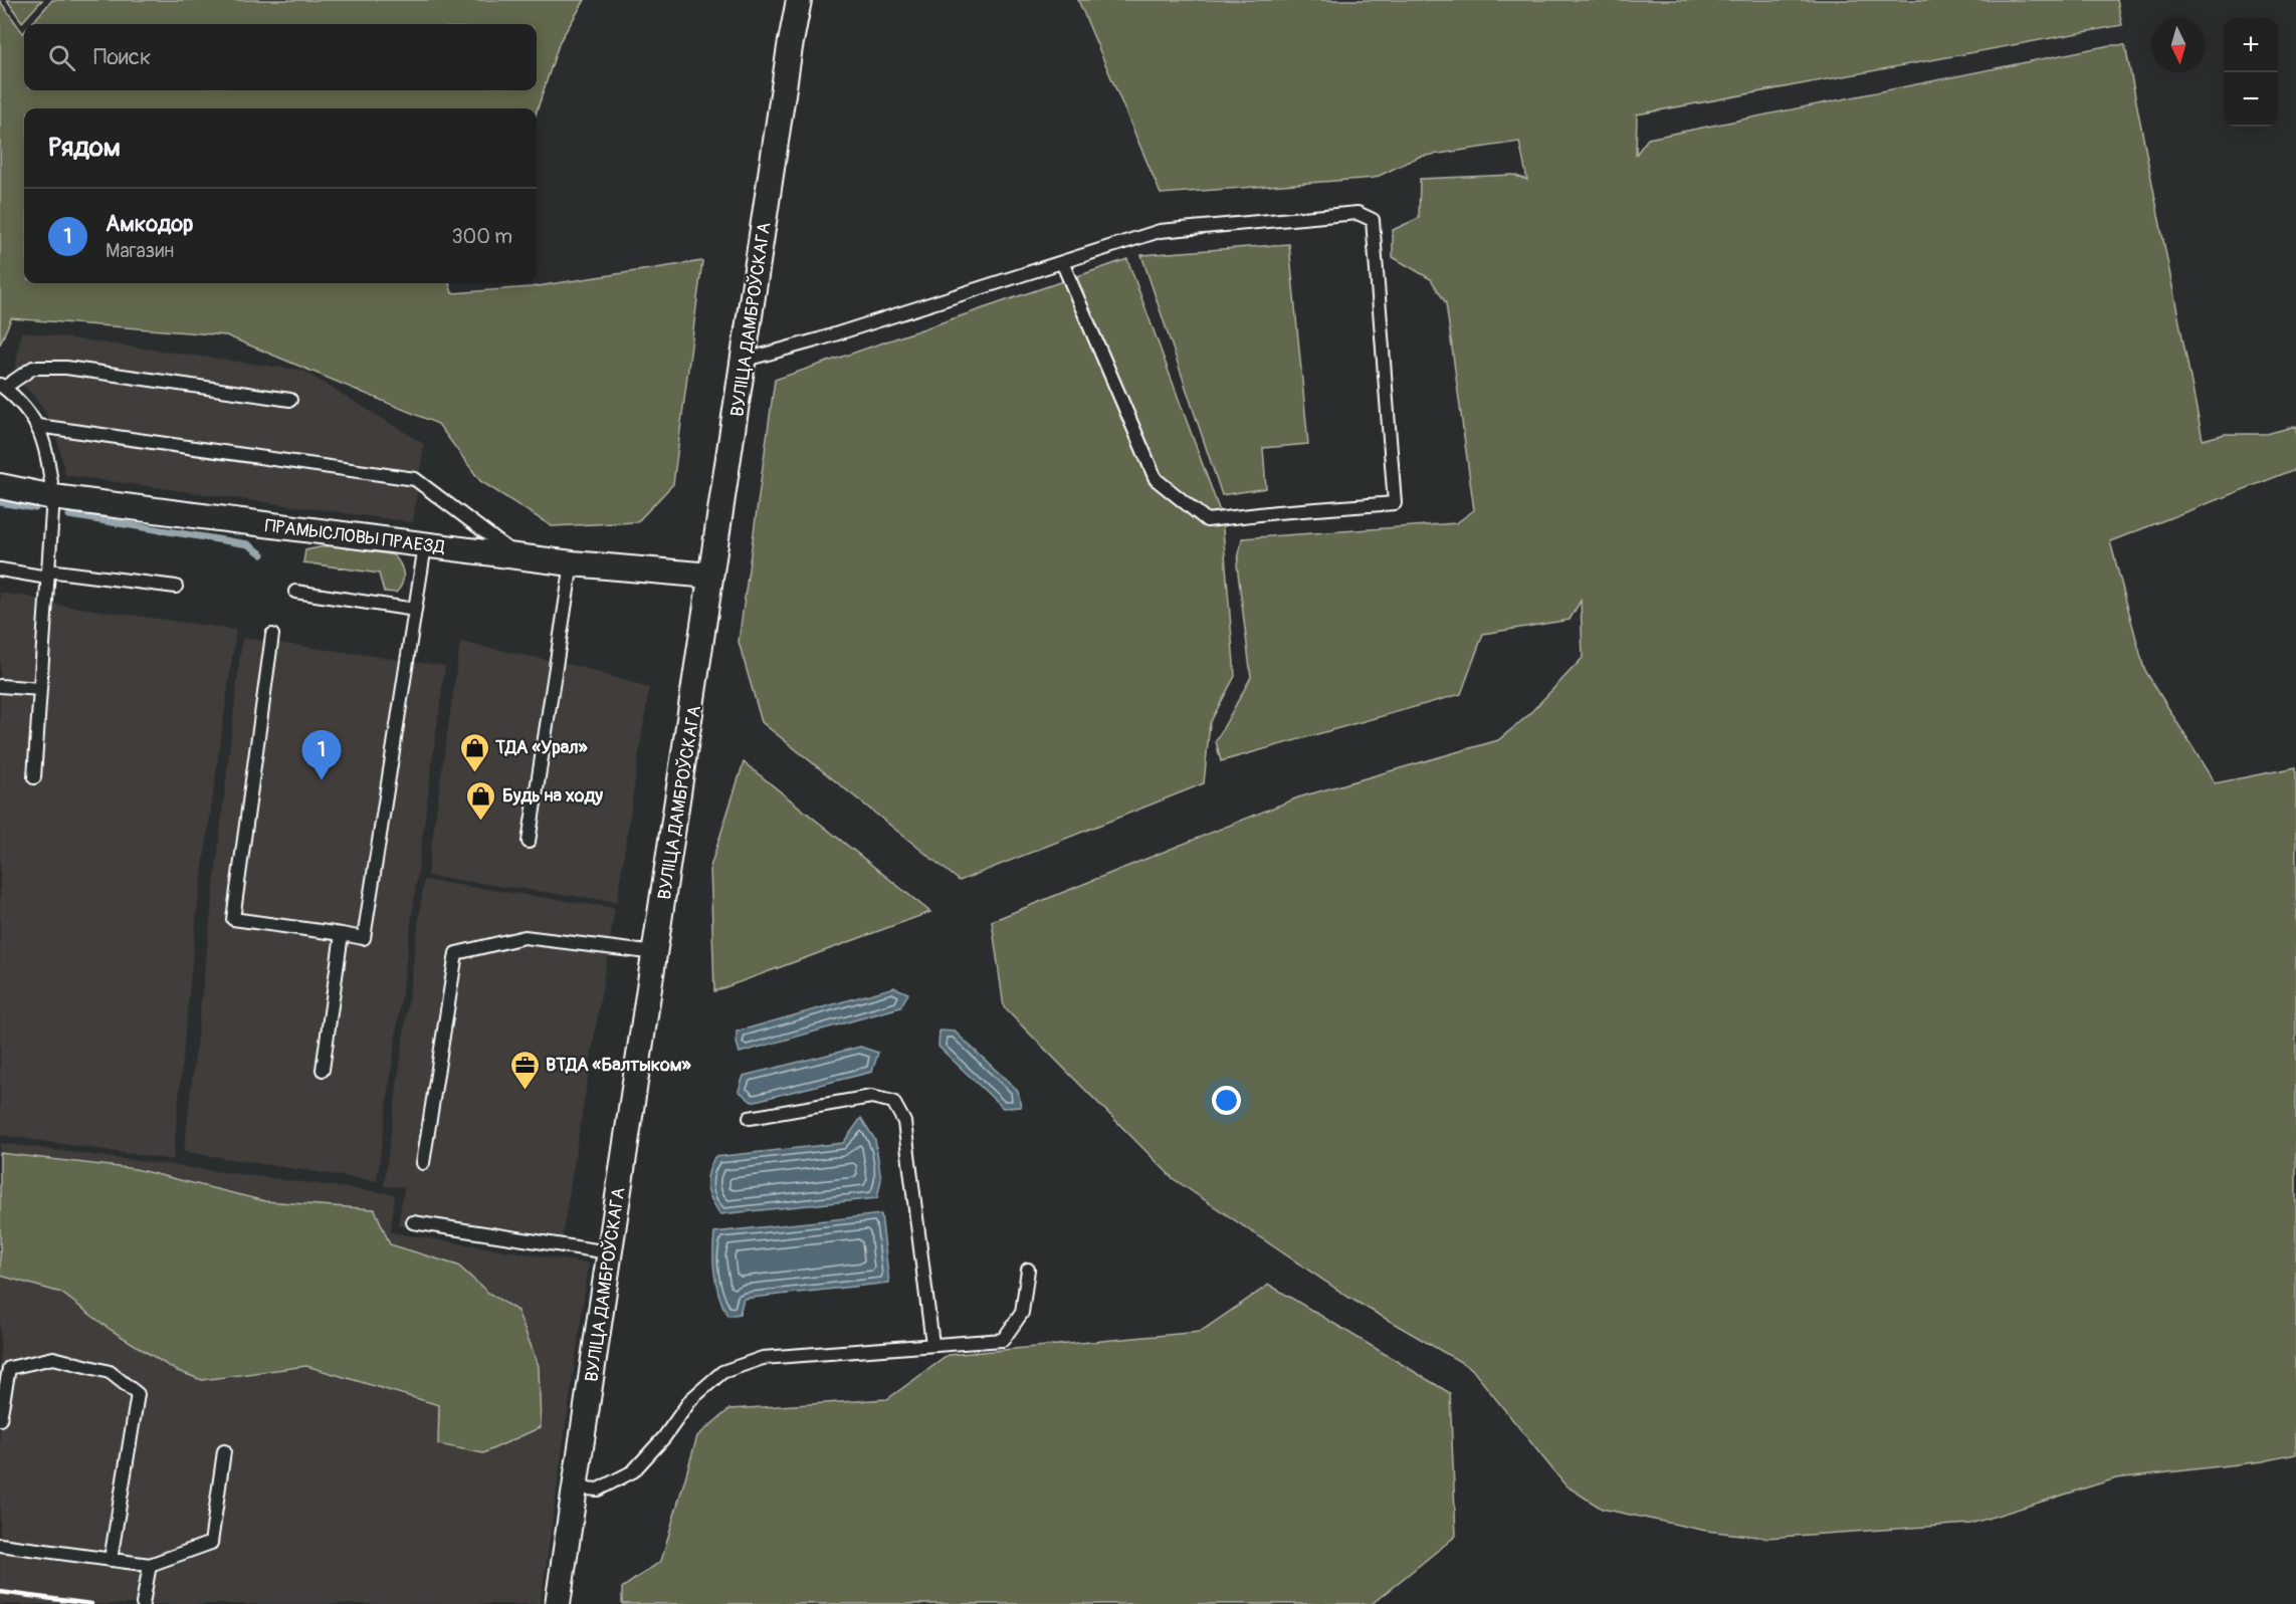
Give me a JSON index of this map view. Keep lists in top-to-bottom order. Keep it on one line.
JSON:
{"streets":{"street":["ВУЛІЦА ДАМБРОЎСКАГА","ПРАМЫСЛОВЫ ПРАЕЗД"]},"crossings":[["ВУЛІЦА ДАМБРОЎСКАГА","ПРАМЫСЛОВЫ ПРАЕЗД"]],"places":{"shop":["ТДА «Урал»","Будь на ходу"],"office":["ВТДА «Балтыком»"]},"north":"bottom","page":{"map_buttons":["+","−"],"search":"Поиск","heading":"Рядом","list":[{"mark":"1","name":"Амкодор","note":"Магазин","value":"300 m"}],"pins":"1"}}
